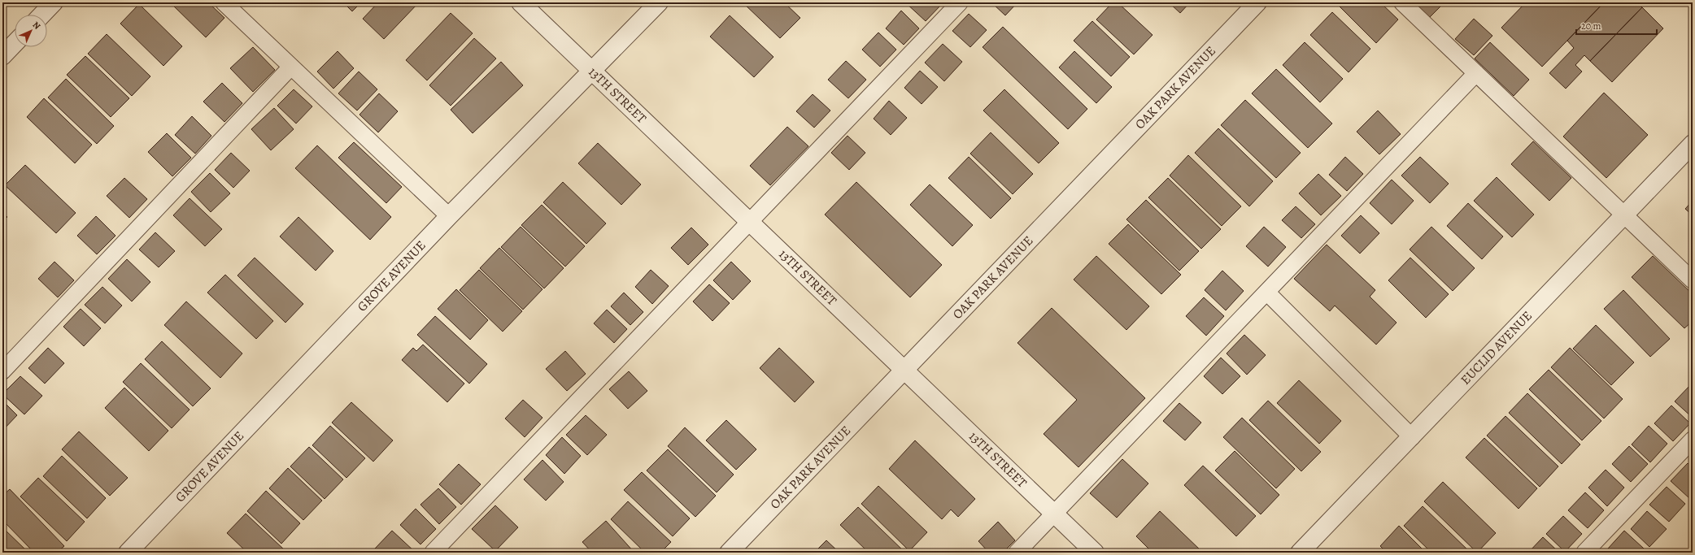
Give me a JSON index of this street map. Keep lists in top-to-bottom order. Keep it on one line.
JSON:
{"streets":{"street":["OAK PARK AVENUE","13TH STREET","GROVE AVENUE","EUCLID AVENUE"]},"crossings":[["OAK PARK AVENUE","13TH STREET"],["13TH STREET","GROVE AVENUE"]],"scale_bar":"20 m","north":"top right"}
